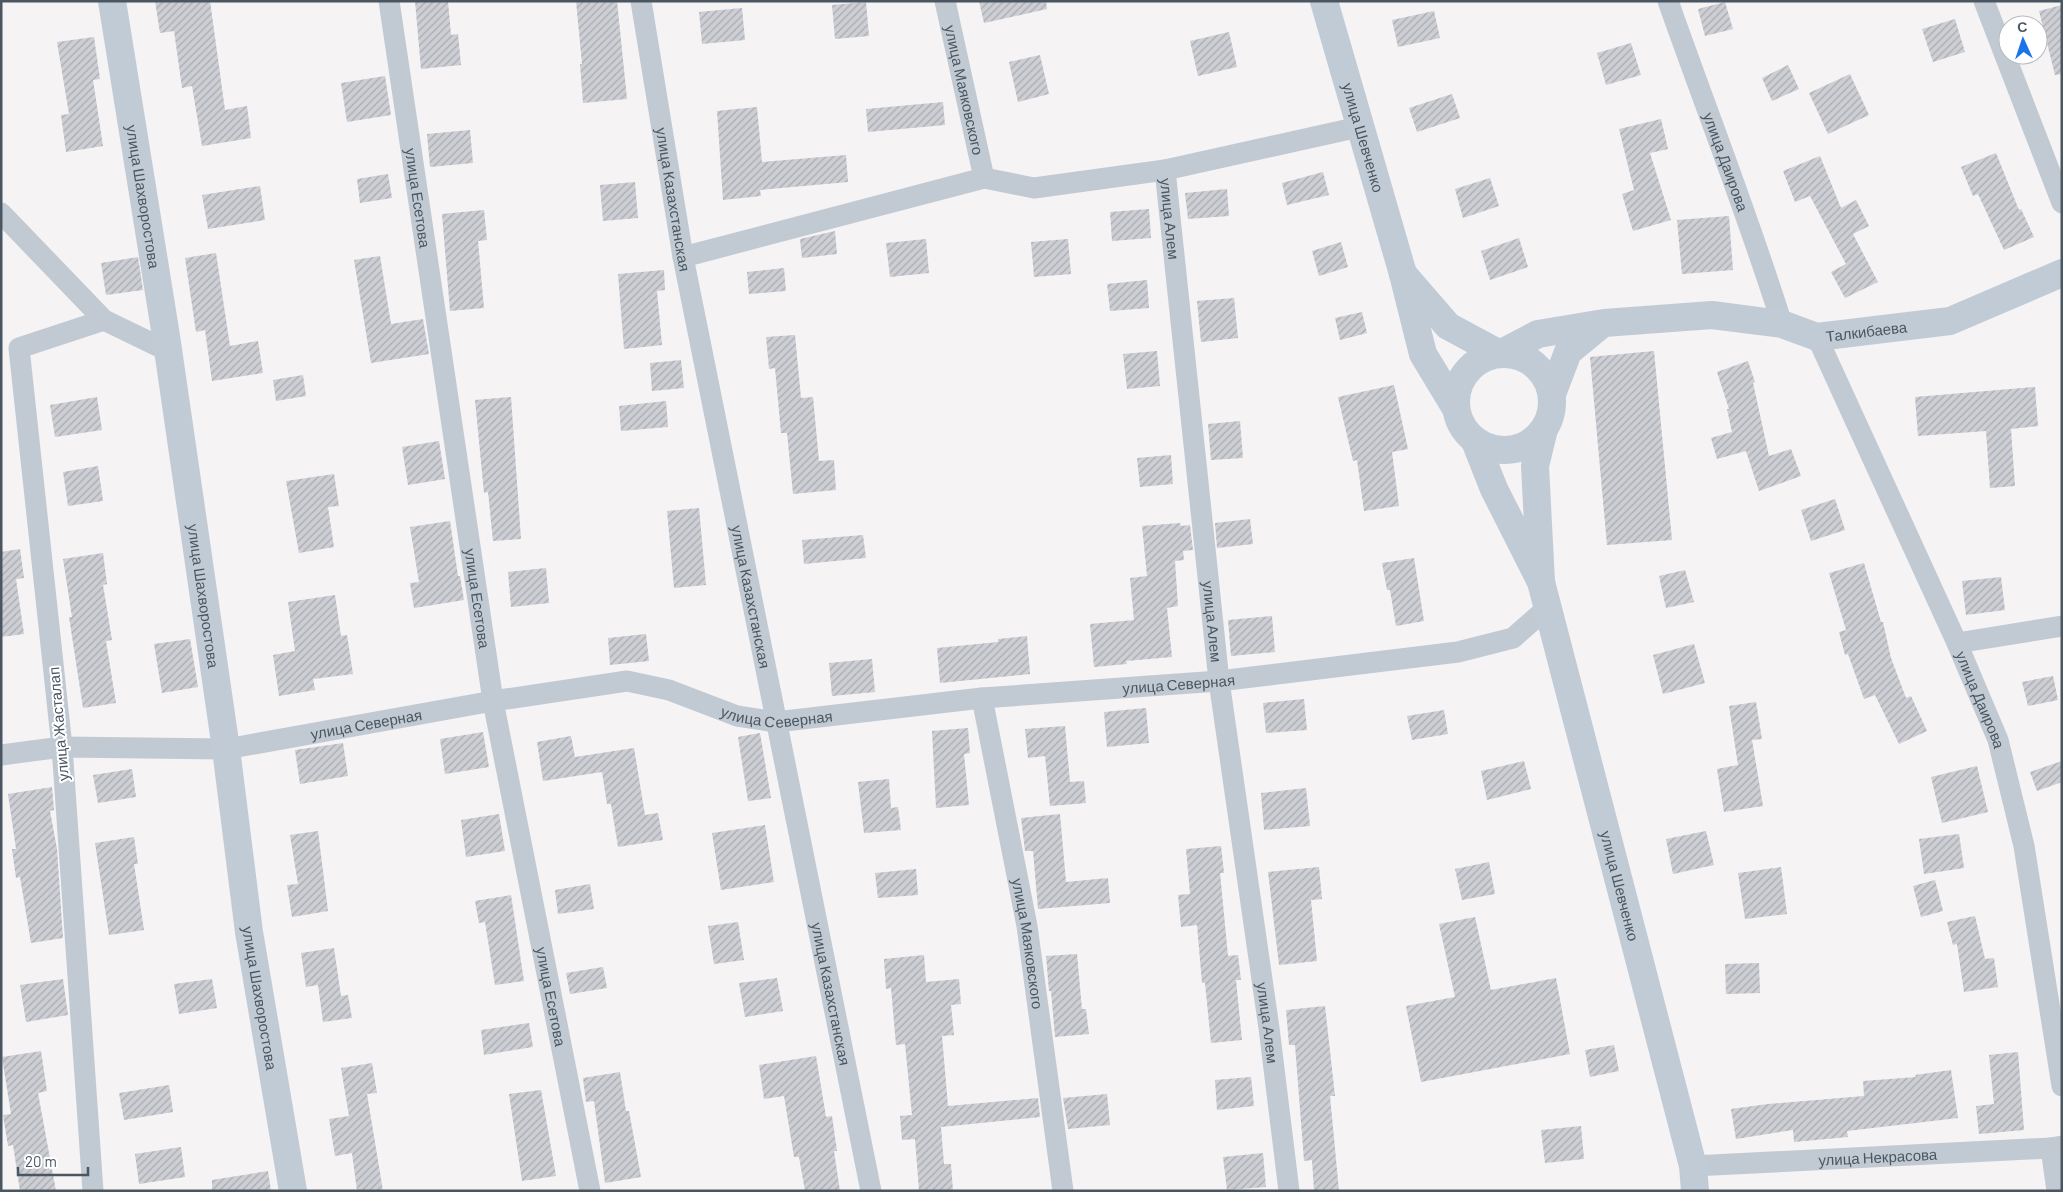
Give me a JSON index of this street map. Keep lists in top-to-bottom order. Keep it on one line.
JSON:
{"streets":{"street":["улица Маяковского","улица Шевченко","улица Даирова","улица Шахворостова","улица Есетова","улица Казахстанская","улица Алем","Талкибаева","улица Северная","улица Жасталап","улица Некрасова"]},"crossings":[["улица Маяковского","улица Северная"],["улица Шевченко","Талкибаева"],["улица Шевченко","улица Северная"],["улица Шевченко","улица Некрасова"],["улица Даирова","Талкибаева"],["улица Шахворостова","улица Северная"],["улица Есетова","улица Северная"],["улица Казахстанская","улица Северная"],["улица Алем","улица Северная"],["улица Северная","улица Жасталап"]],"scale_bar":"20 m","north":"top"}
